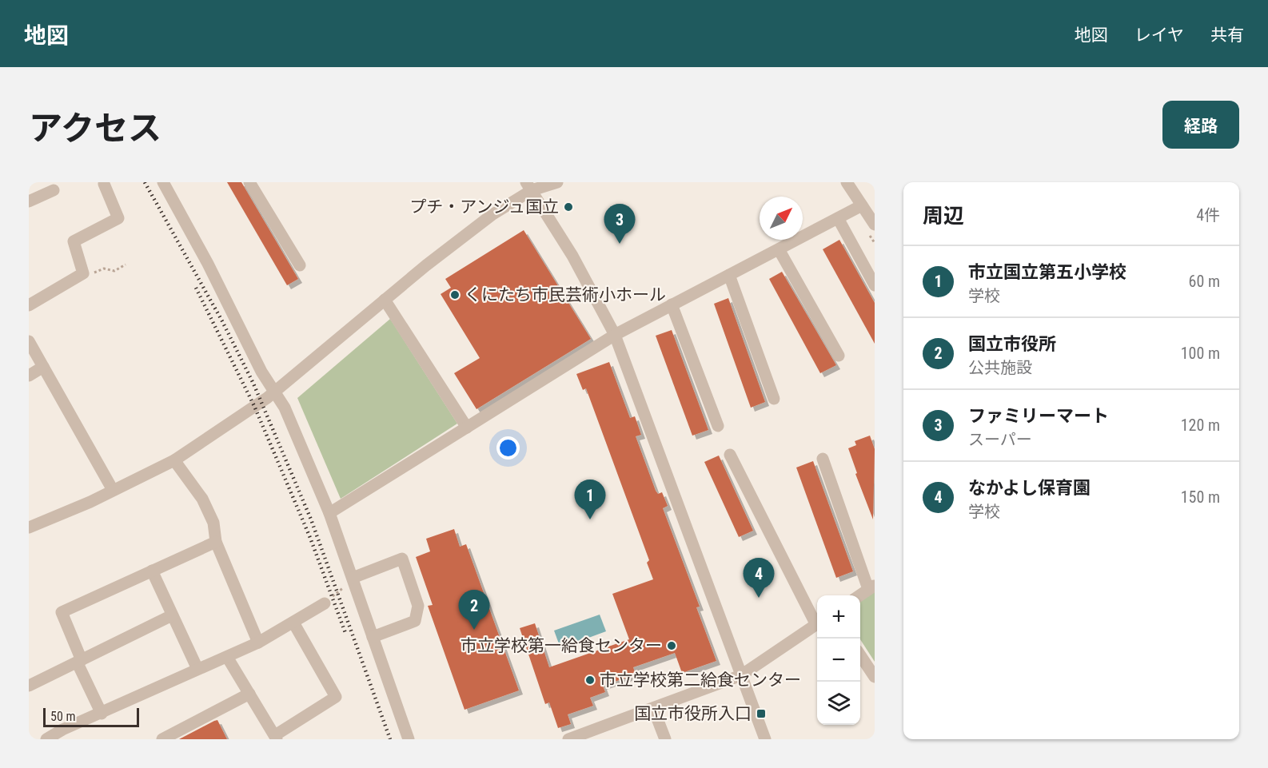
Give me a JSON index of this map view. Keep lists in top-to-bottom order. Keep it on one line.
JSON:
{"places":{"other":["プチ・アンジュ国立","くにたち市民芸術小ホール","市立学校第一給食センター","市立学校第二給食センター"],"transit":["国立市役所入口"]},"scale_bar":"50 m","north":"top right","page":{"header":"地図","nav":["地図","レイヤ","共有"],"title":"アクセス","buttons":"経路","heading":["周辺","4件"],"pins":["3","1","4","2"],"list":[{"mark":"1","name":"市立国立第五小学校","note":"学校","value":"60 m"},{"mark":"2","name":"国立市役所","note":"公共施設","value":"100 m"},{"mark":"3","name":"ファミリーマート","note":"スーパー","value":"120 m"},{"mark":"4","name":"なかよし保育園","note":"学校","value":"150 m"}],"map_buttons":["+","−"],"scale":"50 m"}}
